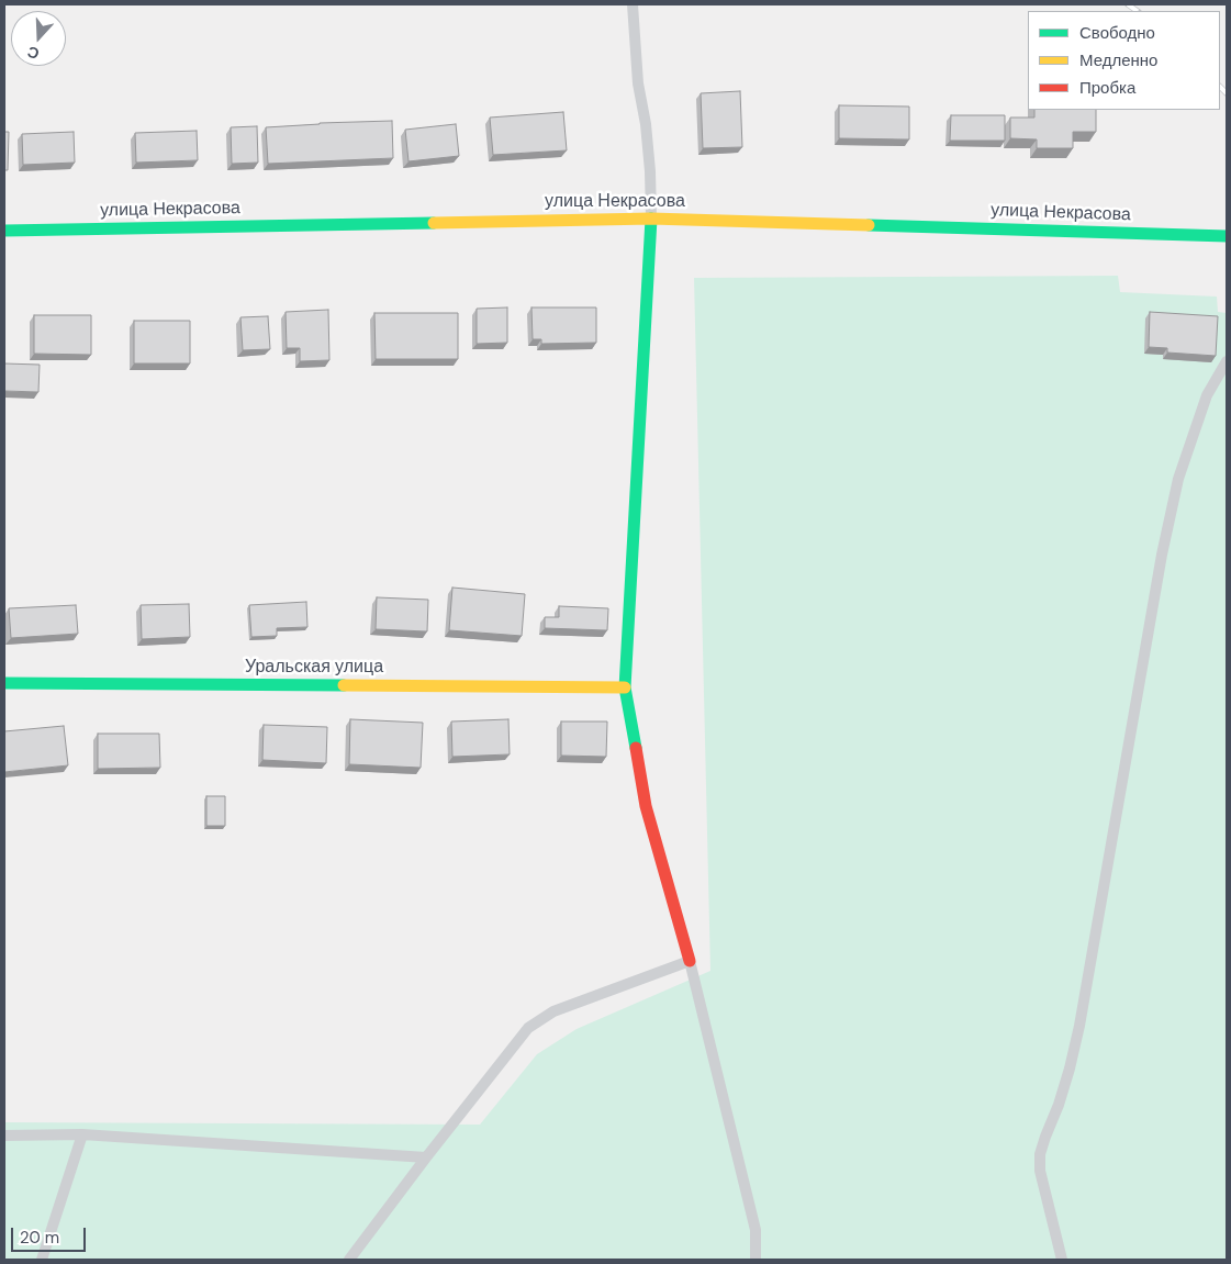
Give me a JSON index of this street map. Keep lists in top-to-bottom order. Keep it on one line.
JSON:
{"streets":{"street":["улица Некрасова","Уральская улица"]},"legend":["Свободно","Медленно","Пробка"],"scale_bar":"20 m","north":"bottom"}
